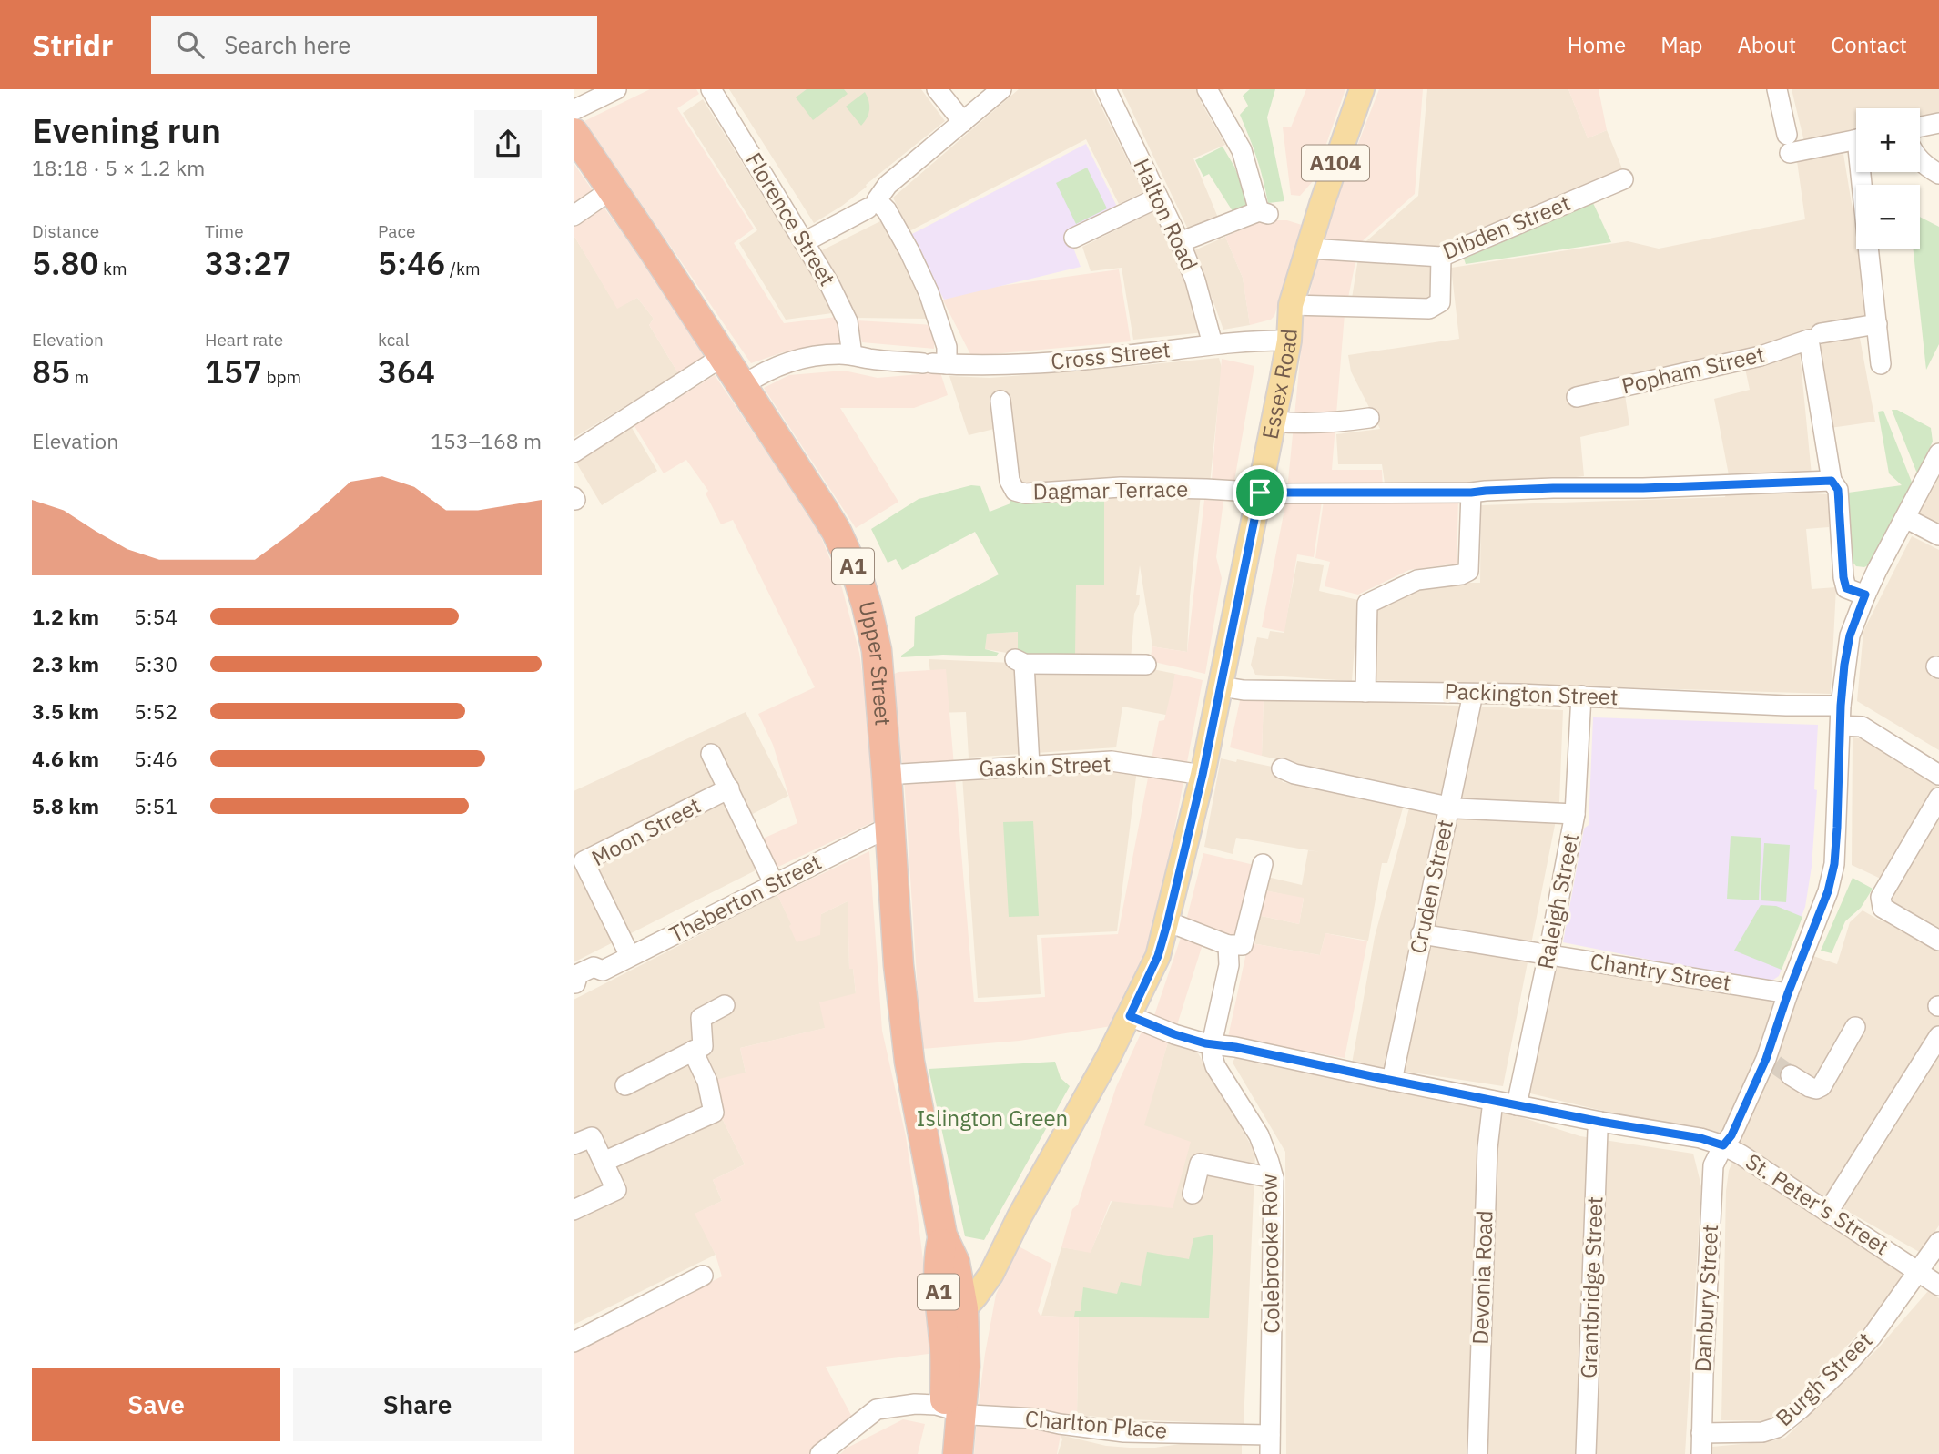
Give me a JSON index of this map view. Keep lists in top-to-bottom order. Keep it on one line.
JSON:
{"streets":{"highway":["A1","Upper Street"],"main road":["A104","Essex Road"],"street":["Halton Road","Florence Street","Dibden Street","Cross Street","Popham Street","Dagmar Terrace","Packington Street","Gaskin Street","Moon Street","Cruden Street","Theberton Street","Raleigh Street","Chantry Street","St. Peter's Street","Colebrooke Row","Devonia Road","Grantbridge Street","Danbury Street","Burgh Street","Charlton Place"]},"crossings":[["A104","Essex Road"],["A104","Upper Street"],["A104","St. Peter's Street"],["Halton Road","Cross Street"],["Florence Street","Cross Street"],["Dibden Street","Essex Road"],["Cross Street","Essex Road"],["Cross Street","Dagmar Terrace"],["Cross Street","Upper Street"],["Essex Road","Dagmar Terrace"],["Essex Road","Packington Street"],["Essex Road","Gaskin Street"],["Essex Road","St. Peter's Street"],["Upper Street","Gaskin Street"],["Upper Street","Theberton Street"],["Upper Street","Charlton Place"],["Packington Street","Cruden Street"],["Packington Street","Raleigh Street"],["Packington Street","Danbury Street"],["Moon Street","Theberton Street"],["Cruden Street","Chantry Street"],["Cruden Street","St. Peter's Street"],["Raleigh Street","Chantry Street"],["Raleigh Street","St. Peter's Street"],["Chantry Street","Danbury Street"],["St. Peter's Street","Colebrooke Row"],["St. Peter's Street","Devonia Road"],["St. Peter's Street","Grantbridge Street"],["St. Peter's Street","Danbury Street"],["St. Peter's Street","Burgh Street"],["Colebrooke Row","Charlton Place"],["Danbury Street","Burgh Street"]],"parks":["Islington Green"],"page":{"header":"Stridr","search":"Search here","nav":["Home","Map","About","Contact"],"heading":["Evening run","18:18 · 5 × 1.2 km"],"map_buttons":["+","−"],"stats":[["Distance","5.80 km"],["Time","33:27"],["Pace","5:46 /km"],["Elevation","85 m"],["Heart rate","157 bpm"],["kcal","364"]],"chart":["Elevation","153–168 m"],"list":[{"name":"1.2 km","note":"5:54"},{"name":"2.3 km","note":"5:30"},{"name":"3.5 km","note":"5:52"},{"name":"4.6 km","note":"5:46"},{"name":"5.8 km","note":"5:51"}],"buttons":["Save","Share"]}}
